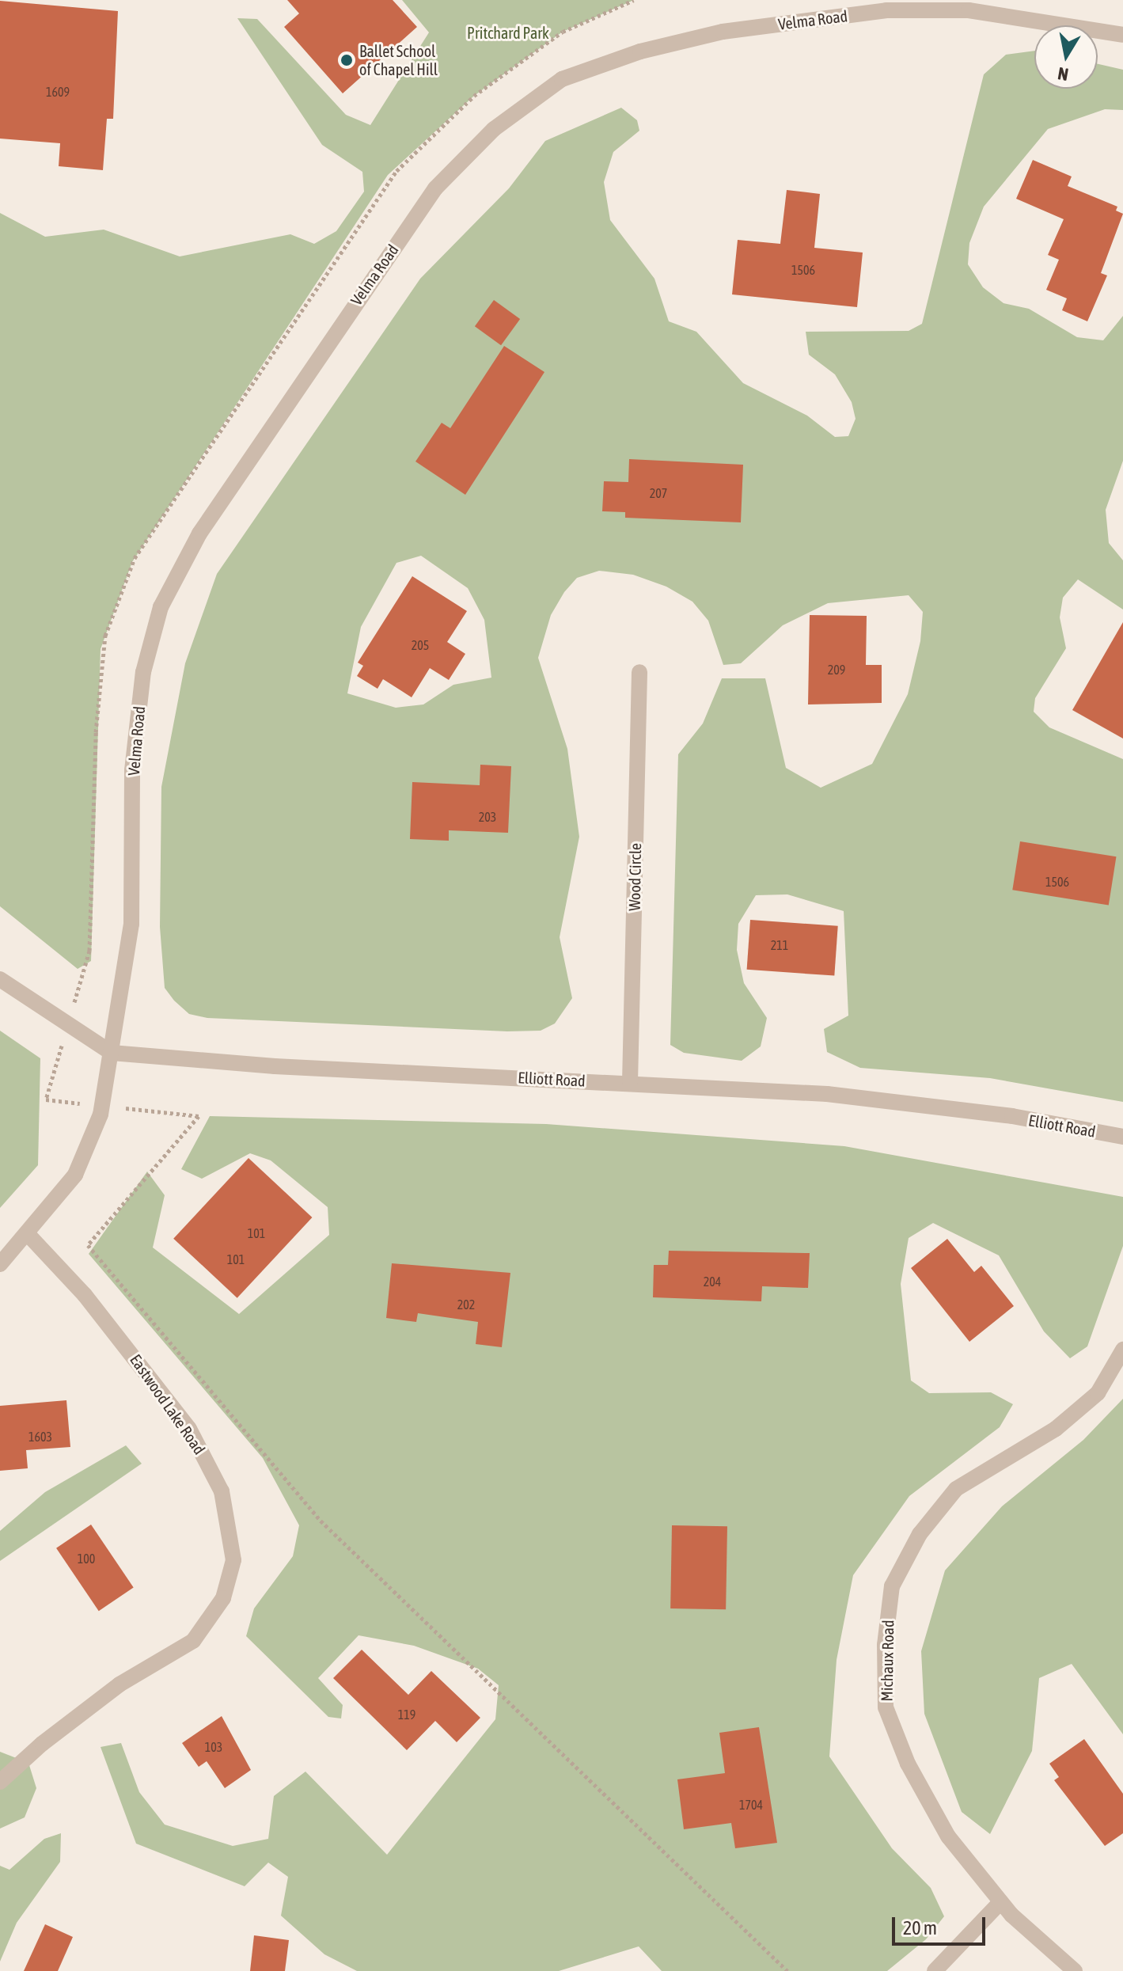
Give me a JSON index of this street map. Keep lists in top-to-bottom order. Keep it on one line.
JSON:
{"streets":{"street":["Velma Road","Wood Circle","Elliott Road","Eastwood Lake Road","Michaux Road"]},"crossings":[["Velma Road","Elliott Road"],["Velma Road","Eastwood Lake Road"],["Wood Circle","Elliott Road"]],"parks":["Pritchard Park"],"places":["Ballet School of Chapel Hill"],"house_numbers":["1609","1506","207","205","209","203","1506","211","101","101","204","202","1603","100","119","103","1704"],"scale_bar":"20 m","north":"bottom"}
